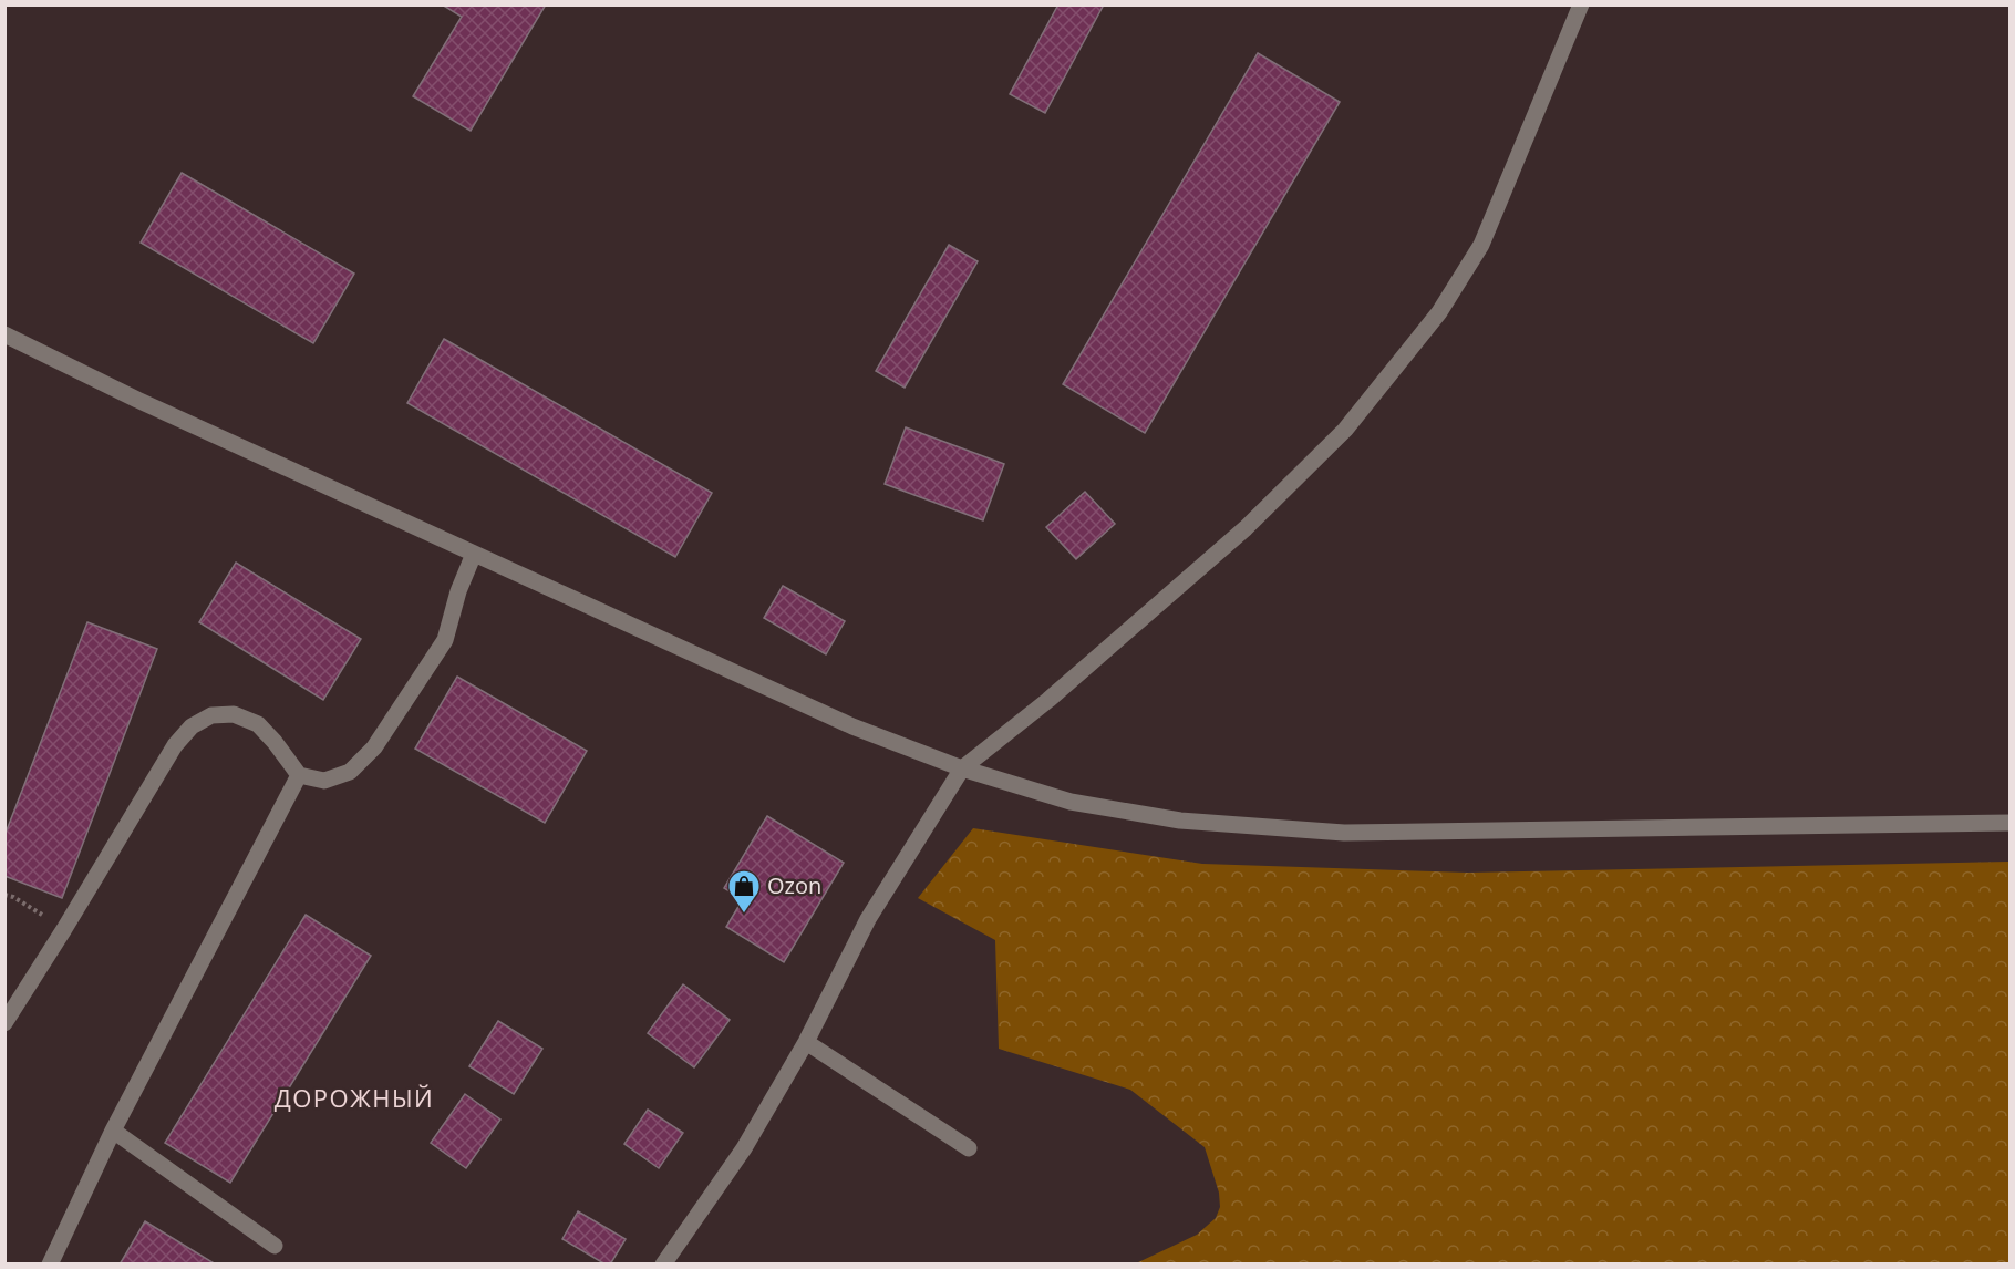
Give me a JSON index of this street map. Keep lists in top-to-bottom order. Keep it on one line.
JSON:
{"districts":["ДОРОЖНЫЙ"],"places":{"shop":["Ozon"]}}
